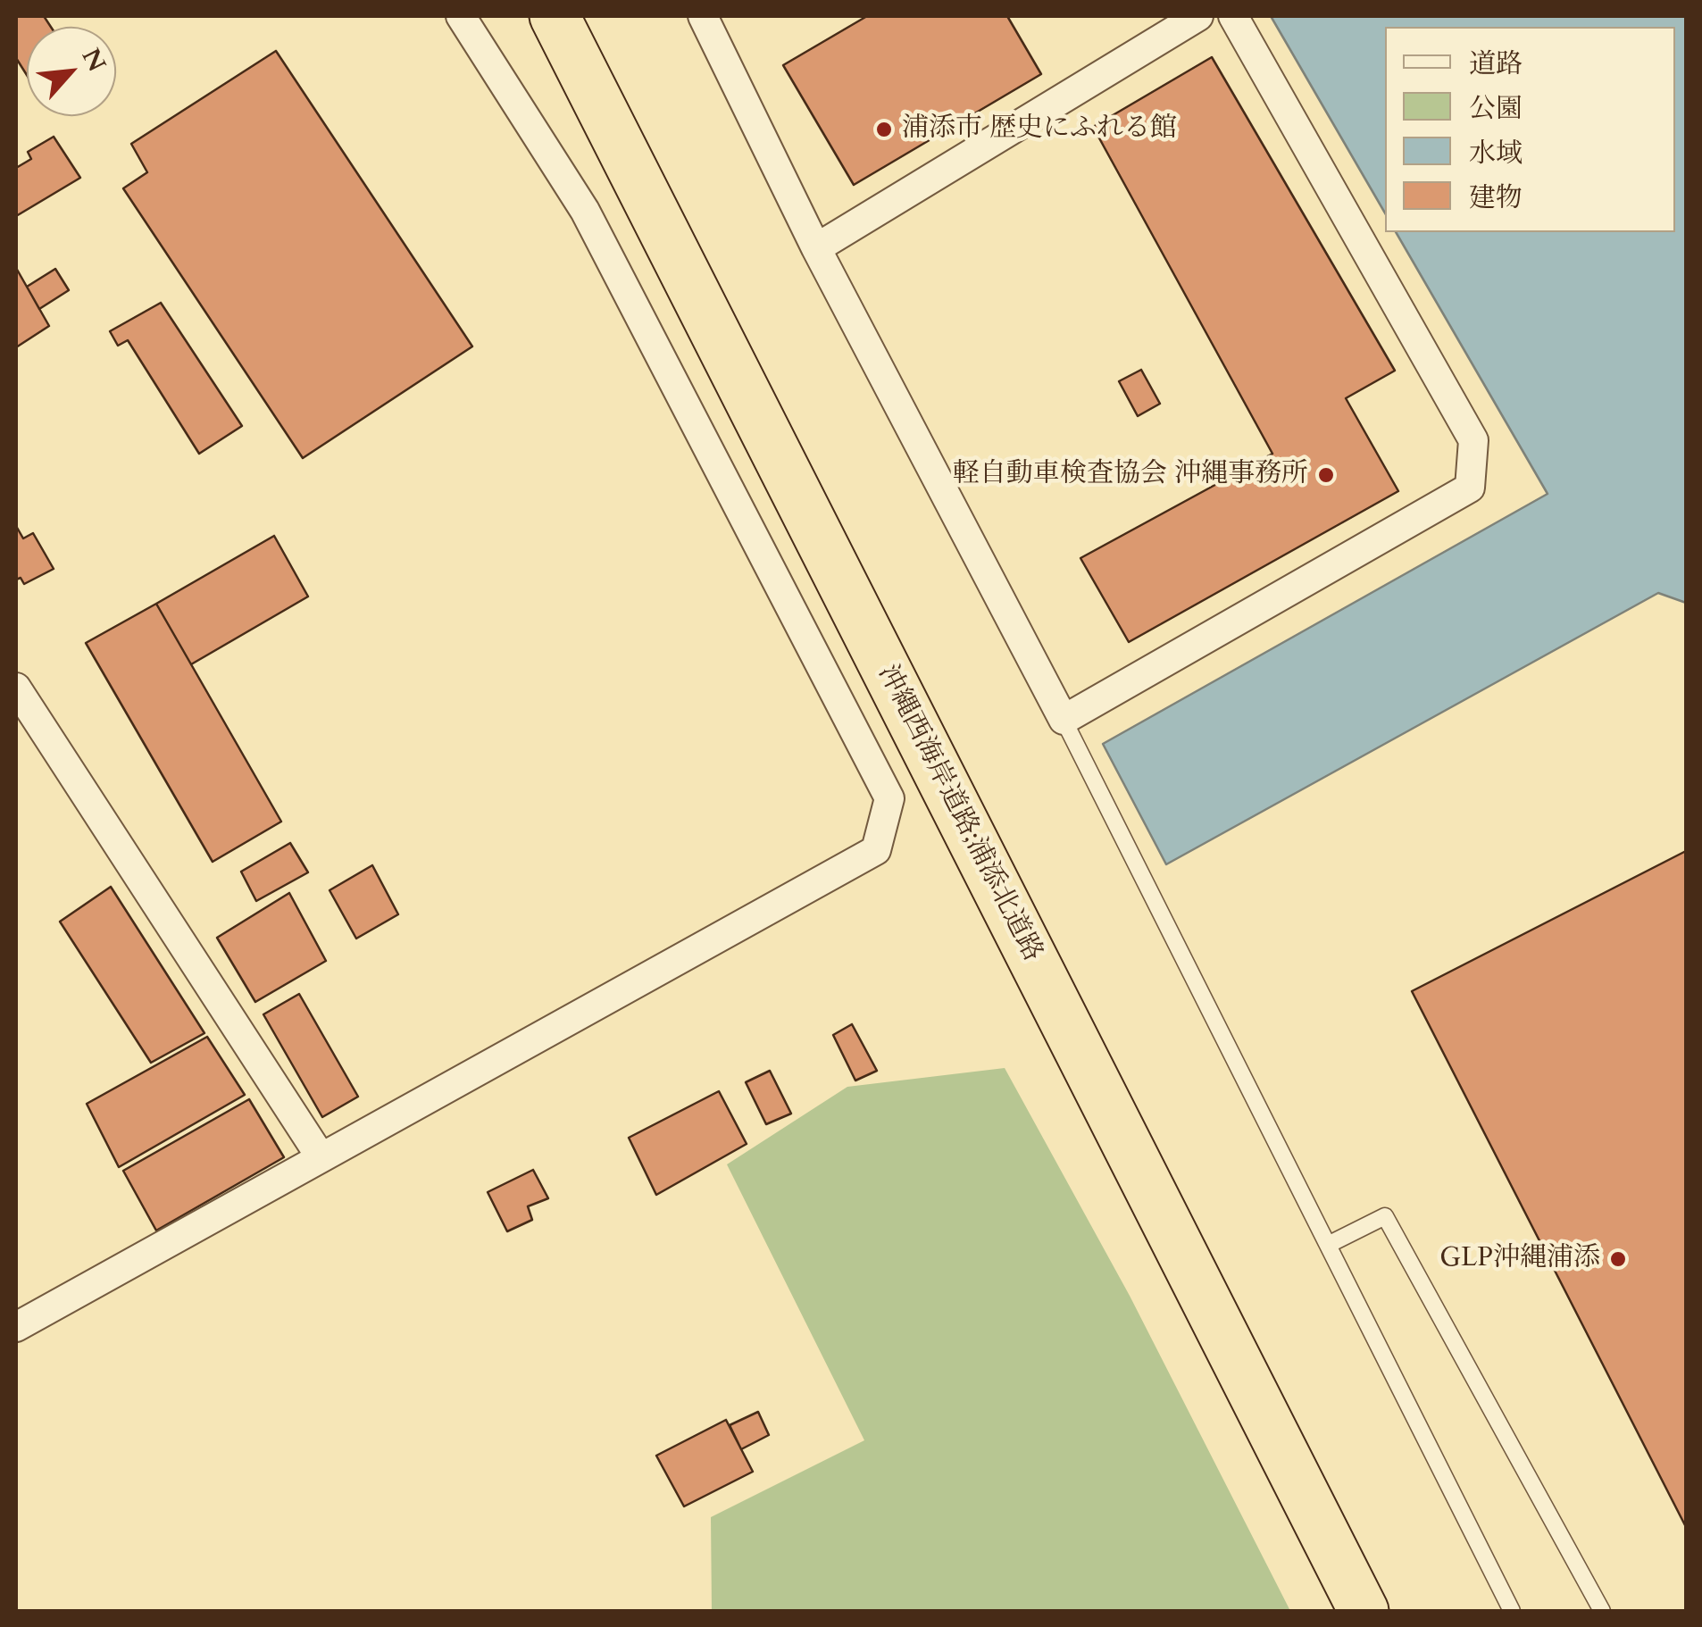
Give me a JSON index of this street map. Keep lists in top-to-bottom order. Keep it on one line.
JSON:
{"streets":{"highway":["沖縄西海岸道路;浦添北道路"]},"places":["浦添市 歴史にふれる館","軽自動車検査協会 沖縄事務所","GLP沖縄浦添"],"legend":["道路","公園","水域","建物"],"north":"top right"}
